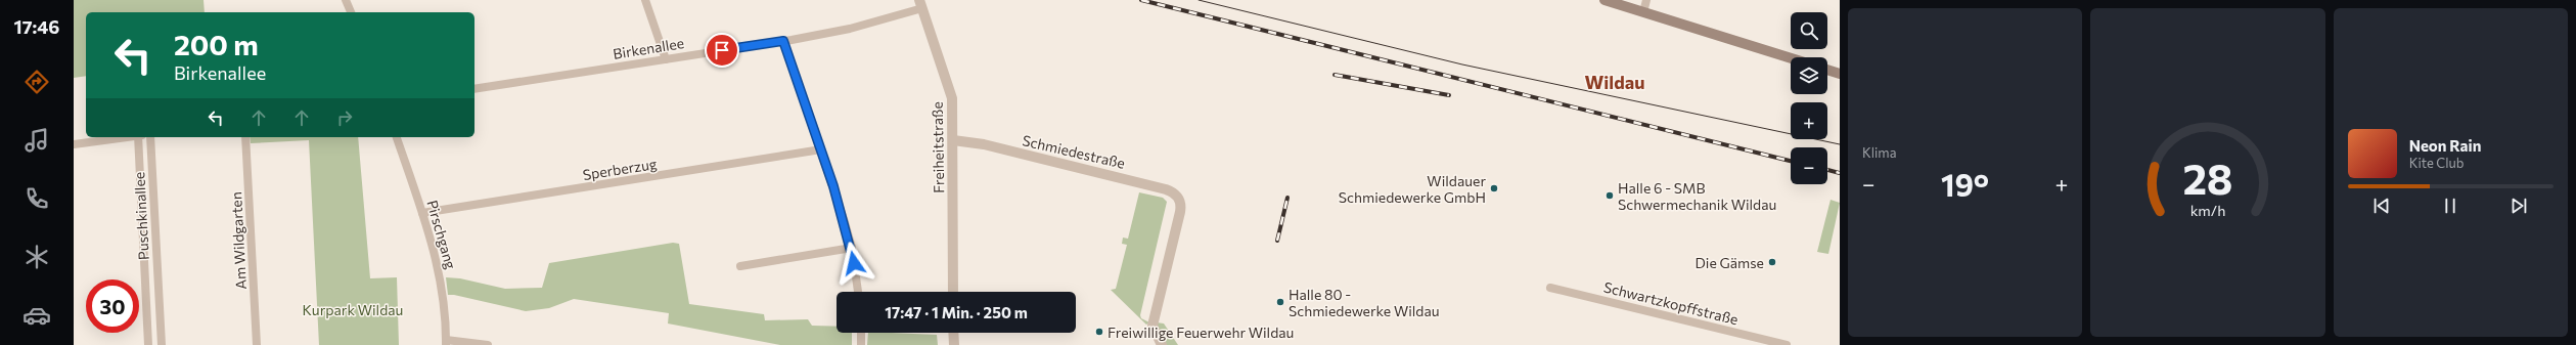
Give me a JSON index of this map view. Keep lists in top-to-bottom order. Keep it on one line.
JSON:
{"streets":{"street":["Birkenallee","Freiheitstraße","Schmiedestraße","Sperberzug","Puschkinallee","Pirschgang","Am Wildgarten","Schwartzkopffstraße"]},"crossings":[["Birkenallee","Freiheitstraße"],["Freiheitstraße","Schmiedestraße"],["Sperberzug","Pirschgang"]],"districts":["Wildau"],"parks":["Kurpark Wildau"],"places":["Wildauer Schmiedewerke GmbH","Halle 6 - SMB Schwermechanik Wildau","Die Gämse","Halle 80 - Schmiedewerke Wildau","Freiwillige Feuerwehr Wildau"],"page":{"tabs":"17:46","tile":"Klima","map_buttons":["+","−"],"turn":["200 m","Birkenallee"],"song":["Neon Rain","Kite Club"],"heat":["−","19°","+"],"limit":"30","trip":"17:47 · 1 Min. · 250 m","gauge":["28","km/h"]}}
